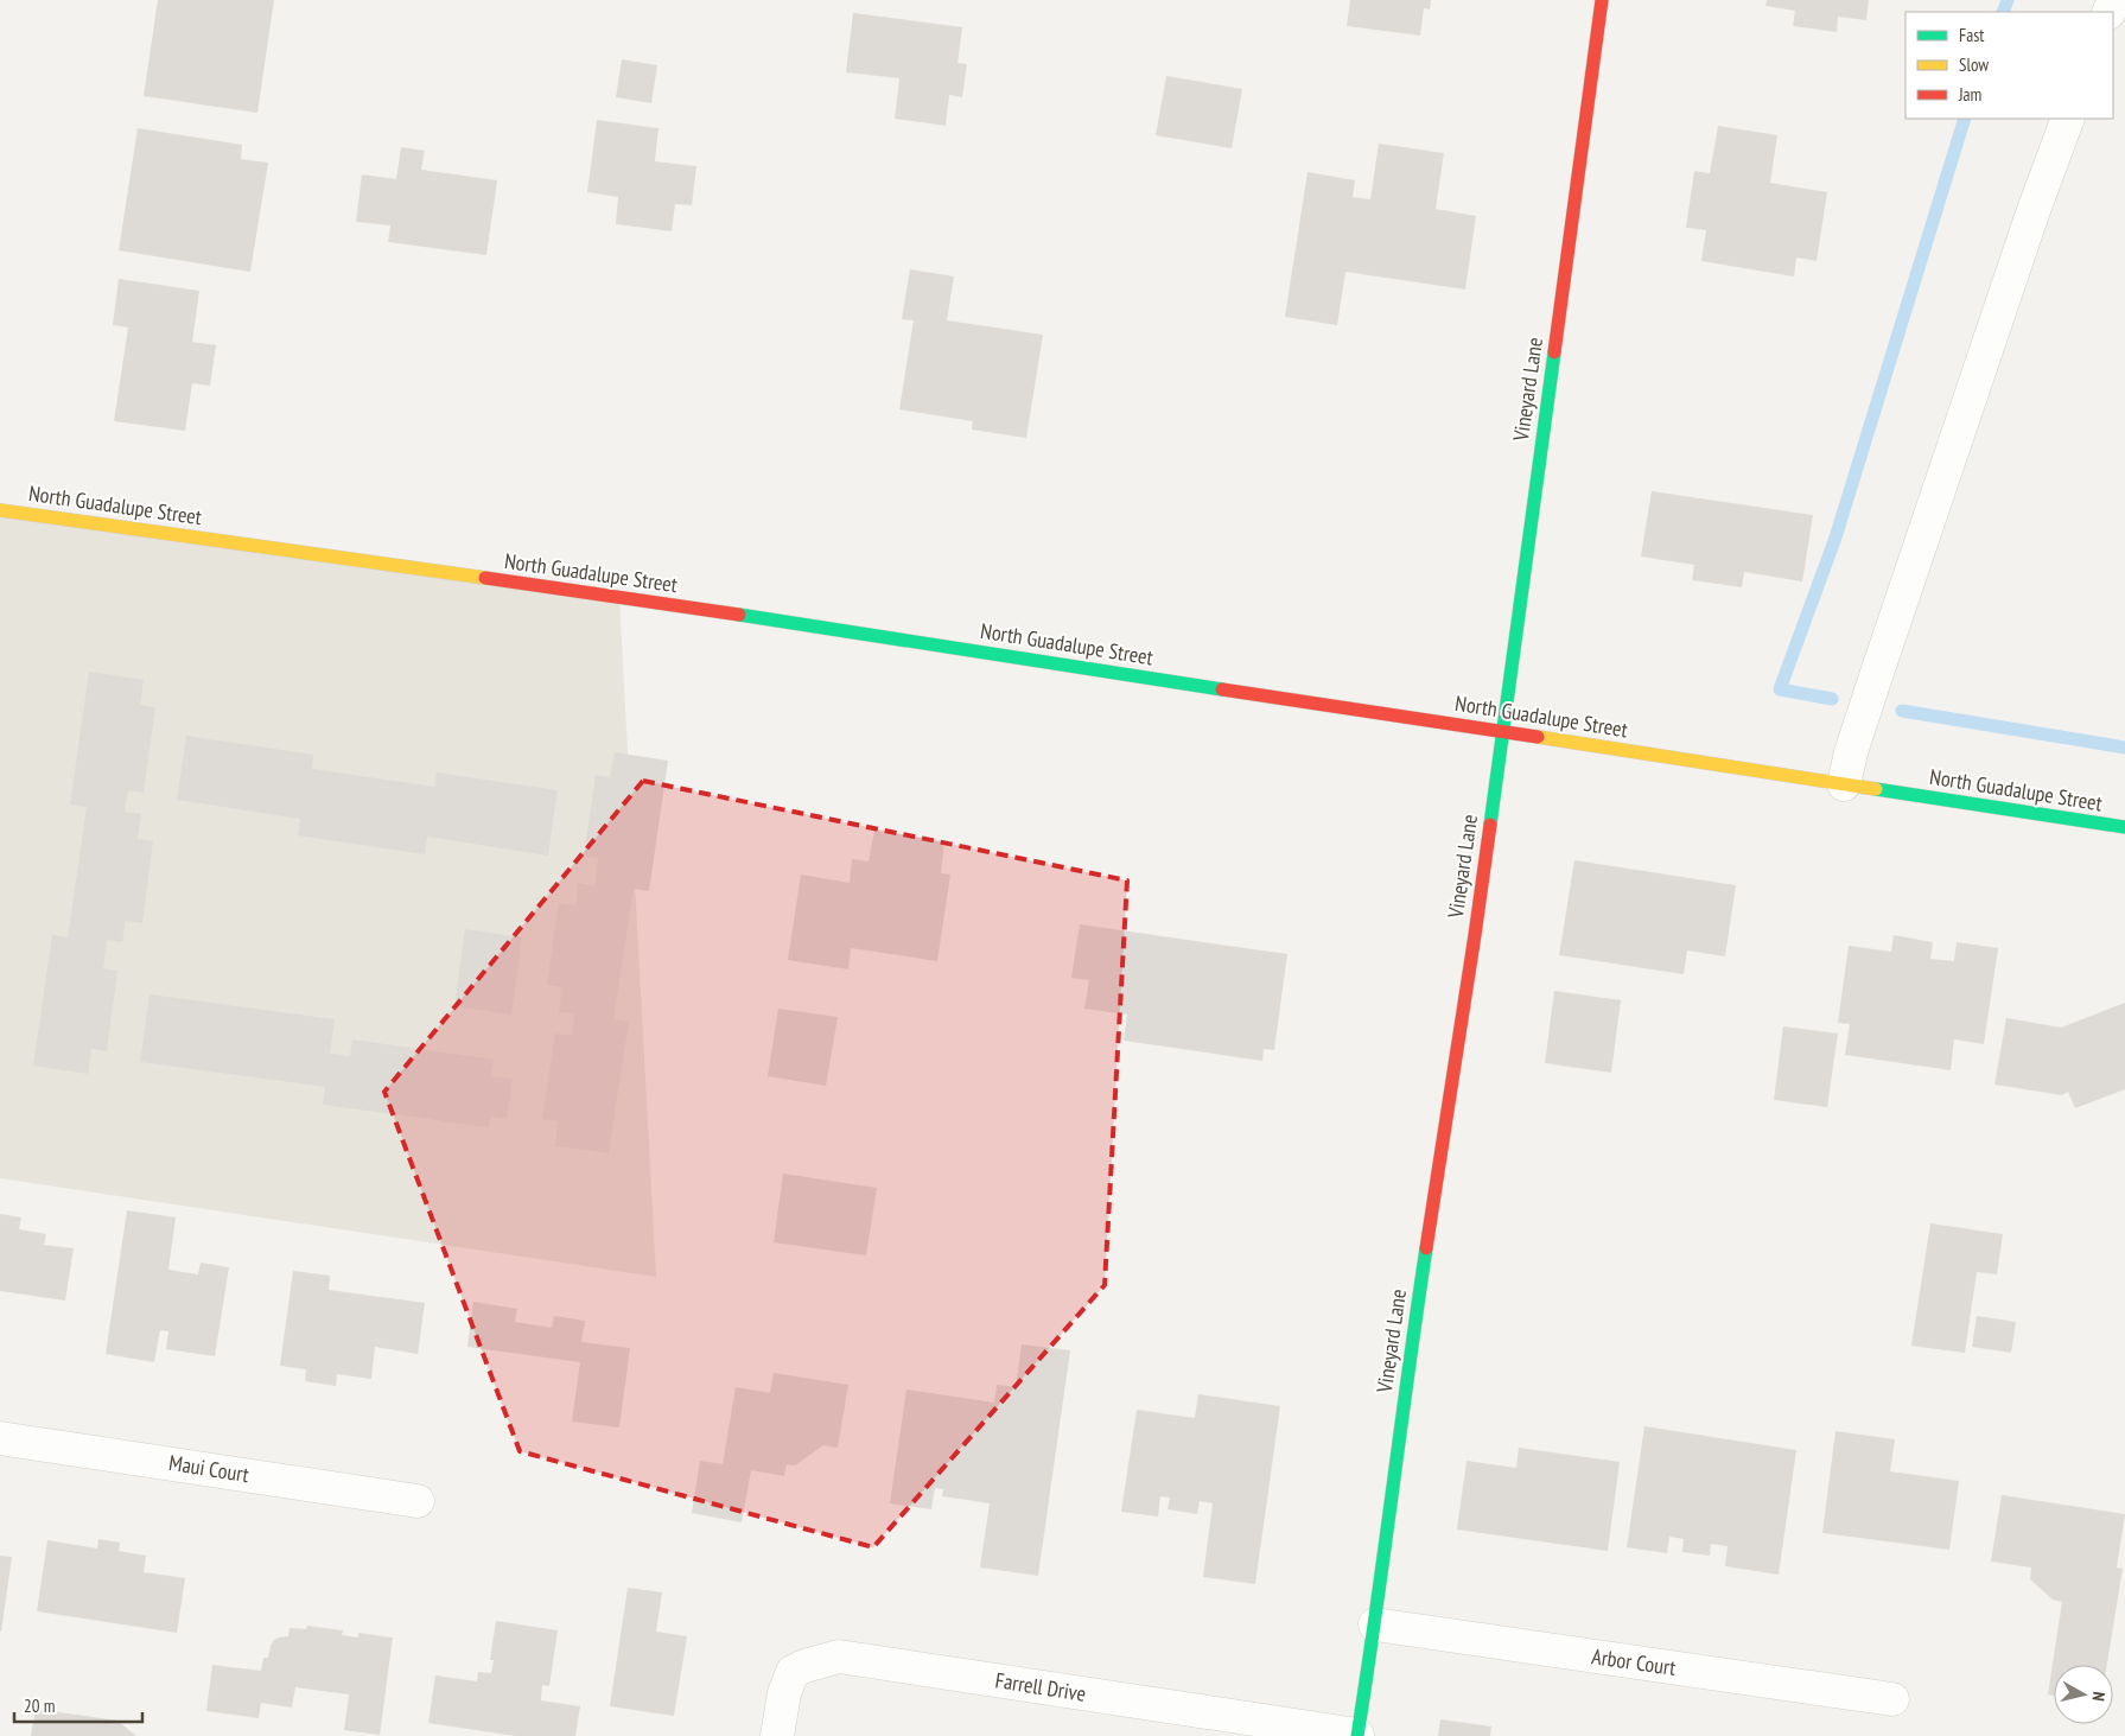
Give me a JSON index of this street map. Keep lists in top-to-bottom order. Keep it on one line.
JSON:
{"streets":{"street":["Vineyard Lane","North Guadalupe Street","Maui Court","Arbor Court","Farrell Drive"]},"crossings":[["Vineyard Lane","North Guadalupe Street"],["Vineyard Lane","Arbor Court"],["Vineyard Lane","Farrell Drive"]],"legend":["Fast","Slow","Jam"],"scale_bar":"20 m","north":"right"}
